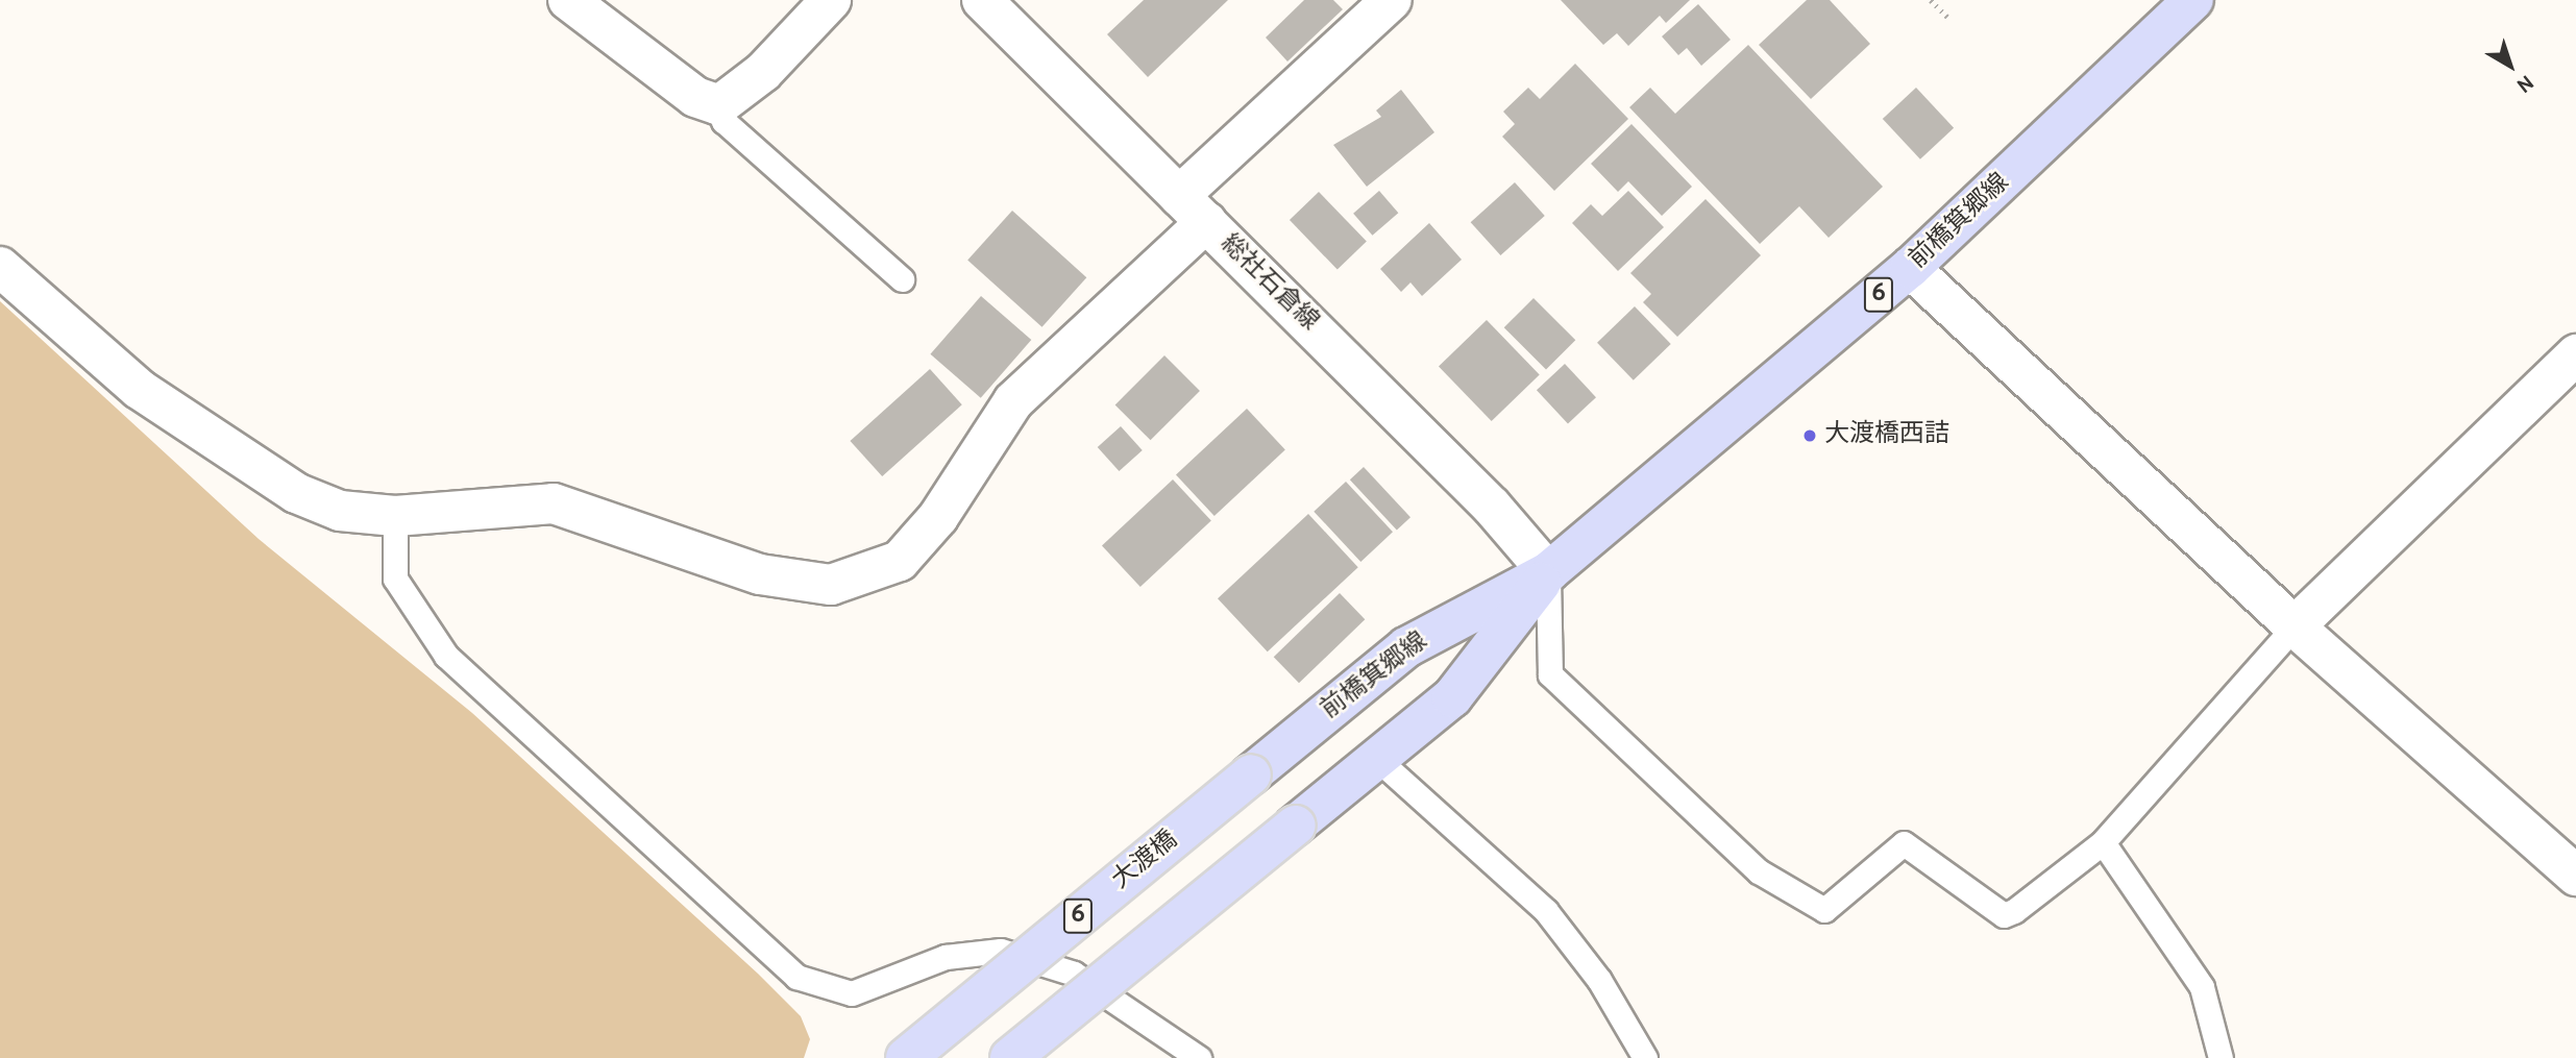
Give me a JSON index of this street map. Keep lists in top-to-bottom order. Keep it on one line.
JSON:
{"streets":{"main road":["前橋箕郷線","6","大渡橋"],"street":["総社石倉線"]},"crossings":[["前橋箕郷線","総社石倉線"],["前橋箕郷線","大渡橋"]],"places":["大渡橋西詰"],"north":"bottom right"}
